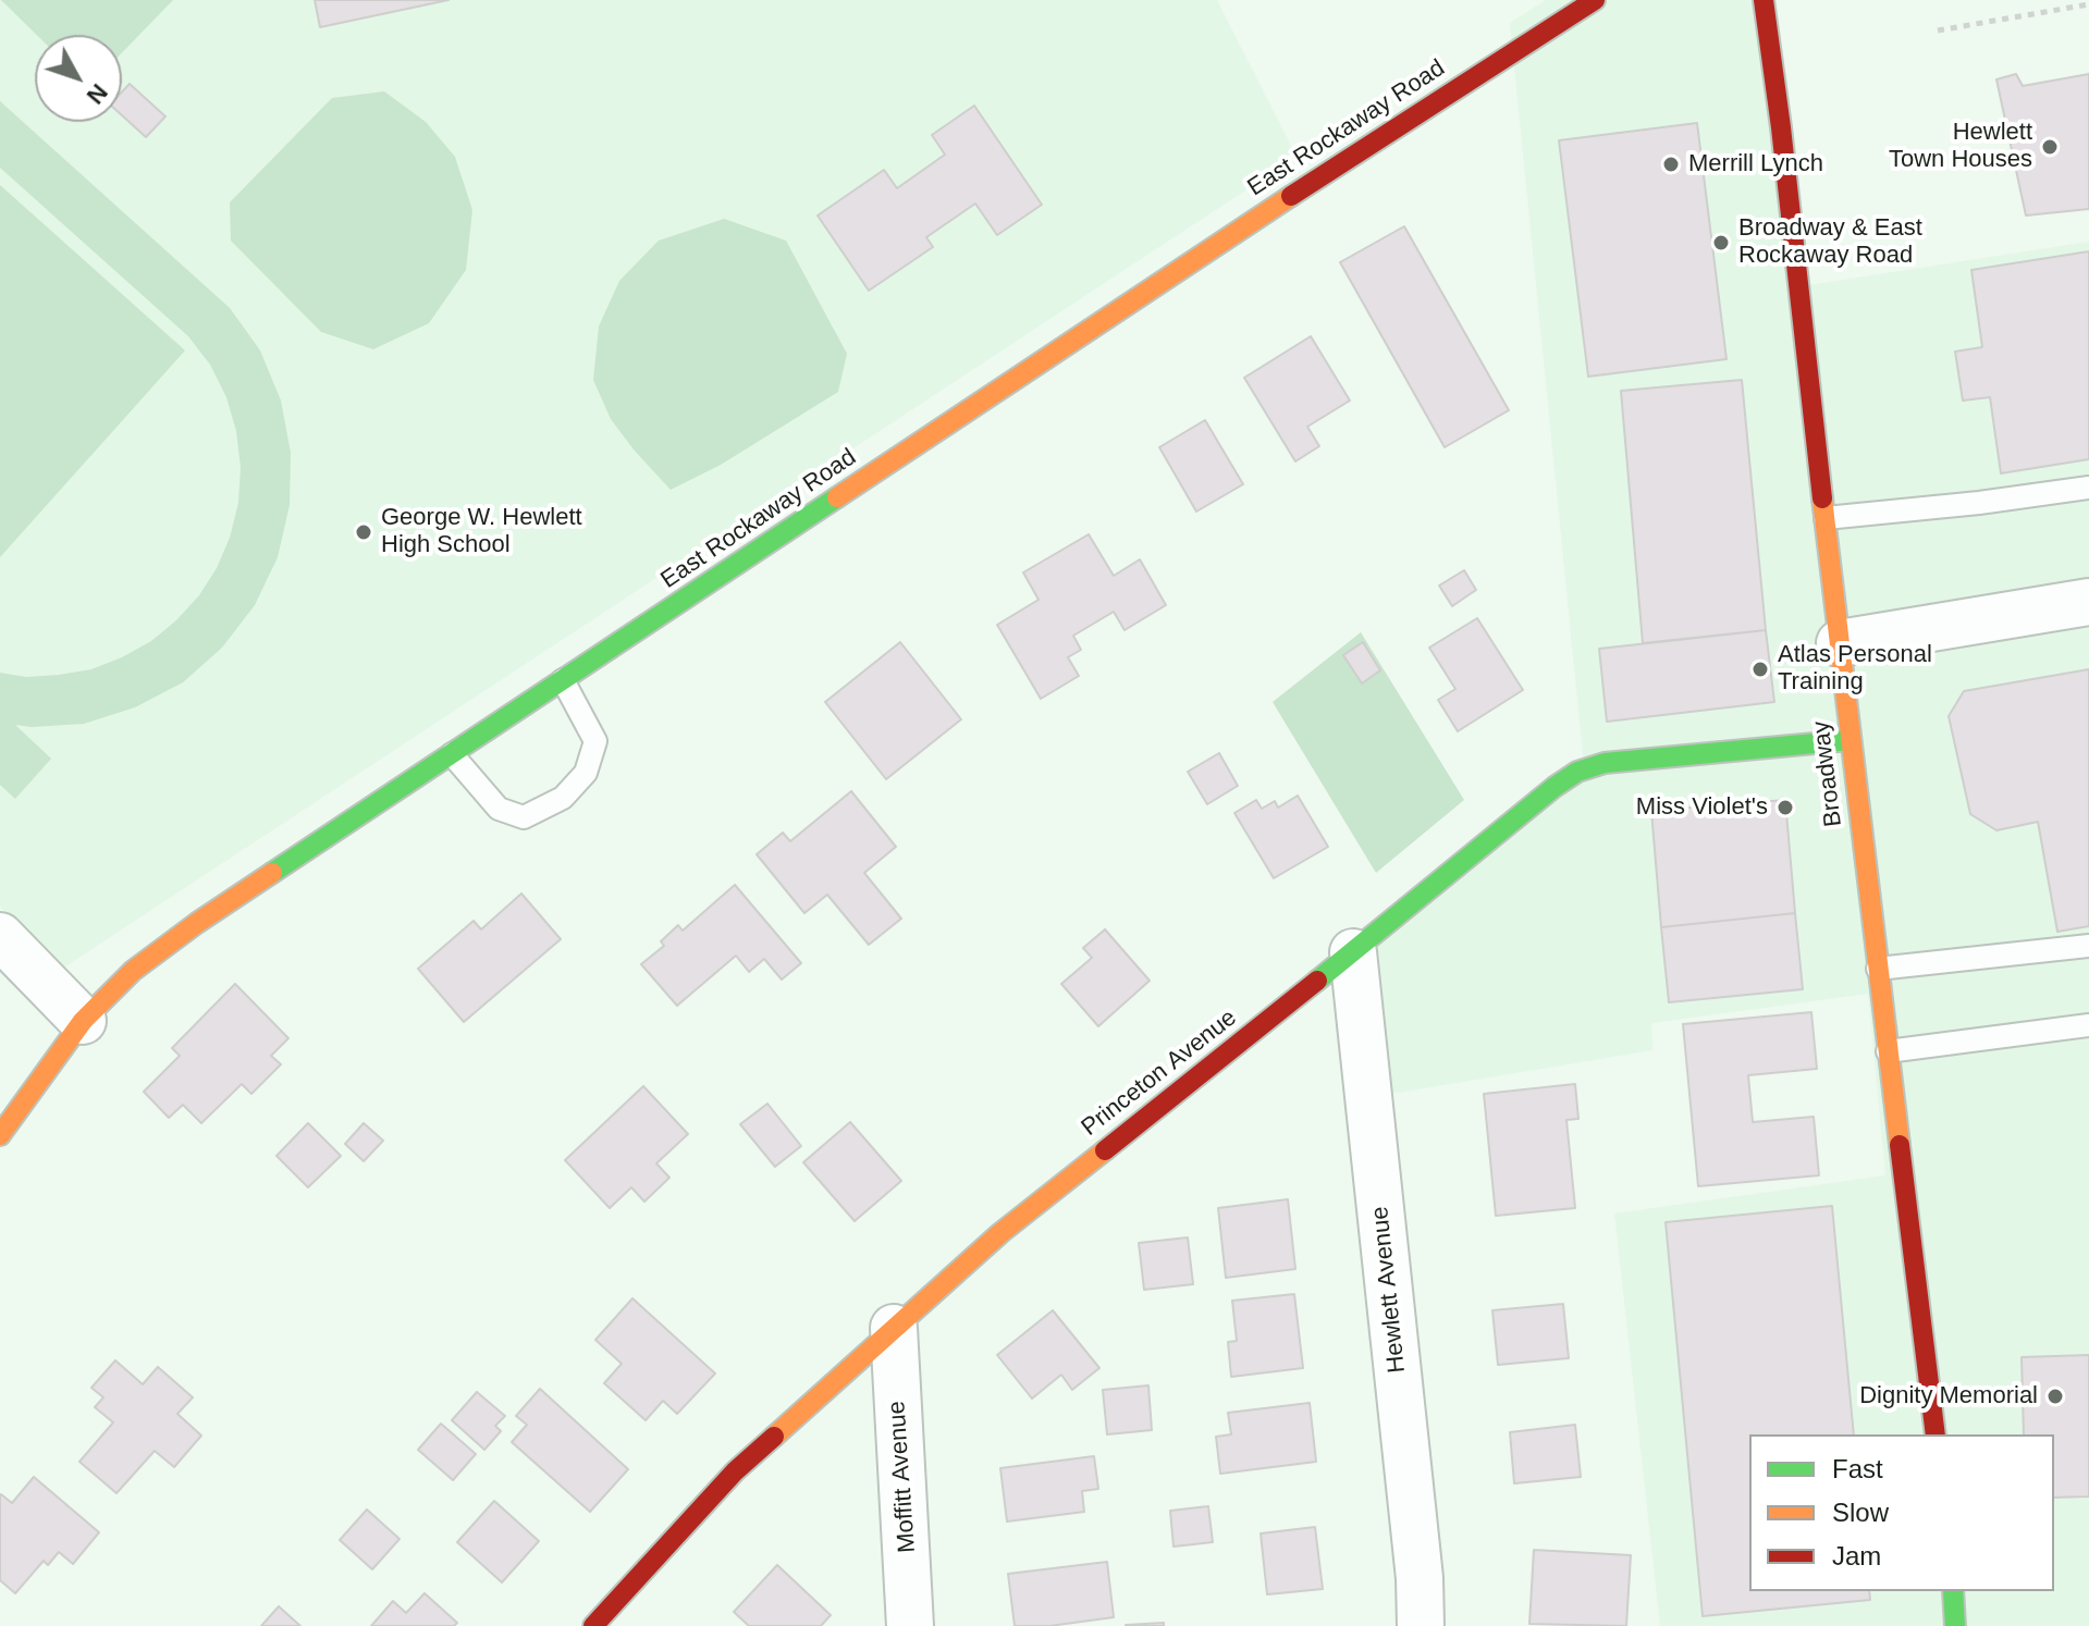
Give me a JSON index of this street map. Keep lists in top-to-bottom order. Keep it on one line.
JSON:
{"streets":{"main road":["East Rockaway Road","Broadway","Princeton Avenue"],"street":["Hewlett Avenue","Moffitt Avenue"]},"crossings":[["Broadway","Princeton Avenue"],["Princeton Avenue","Hewlett Avenue"],["Princeton Avenue","Moffitt Avenue"]],"places":["Hewlett Town Houses","Merrill Lynch","Broadway & East Rockaway Road","George W. Hewlett High School","Atlas Personal Training","Miss Violet's","Dignity Memorial"],"legend":["Fast","Slow","Jam"],"north":"bottom right"}
